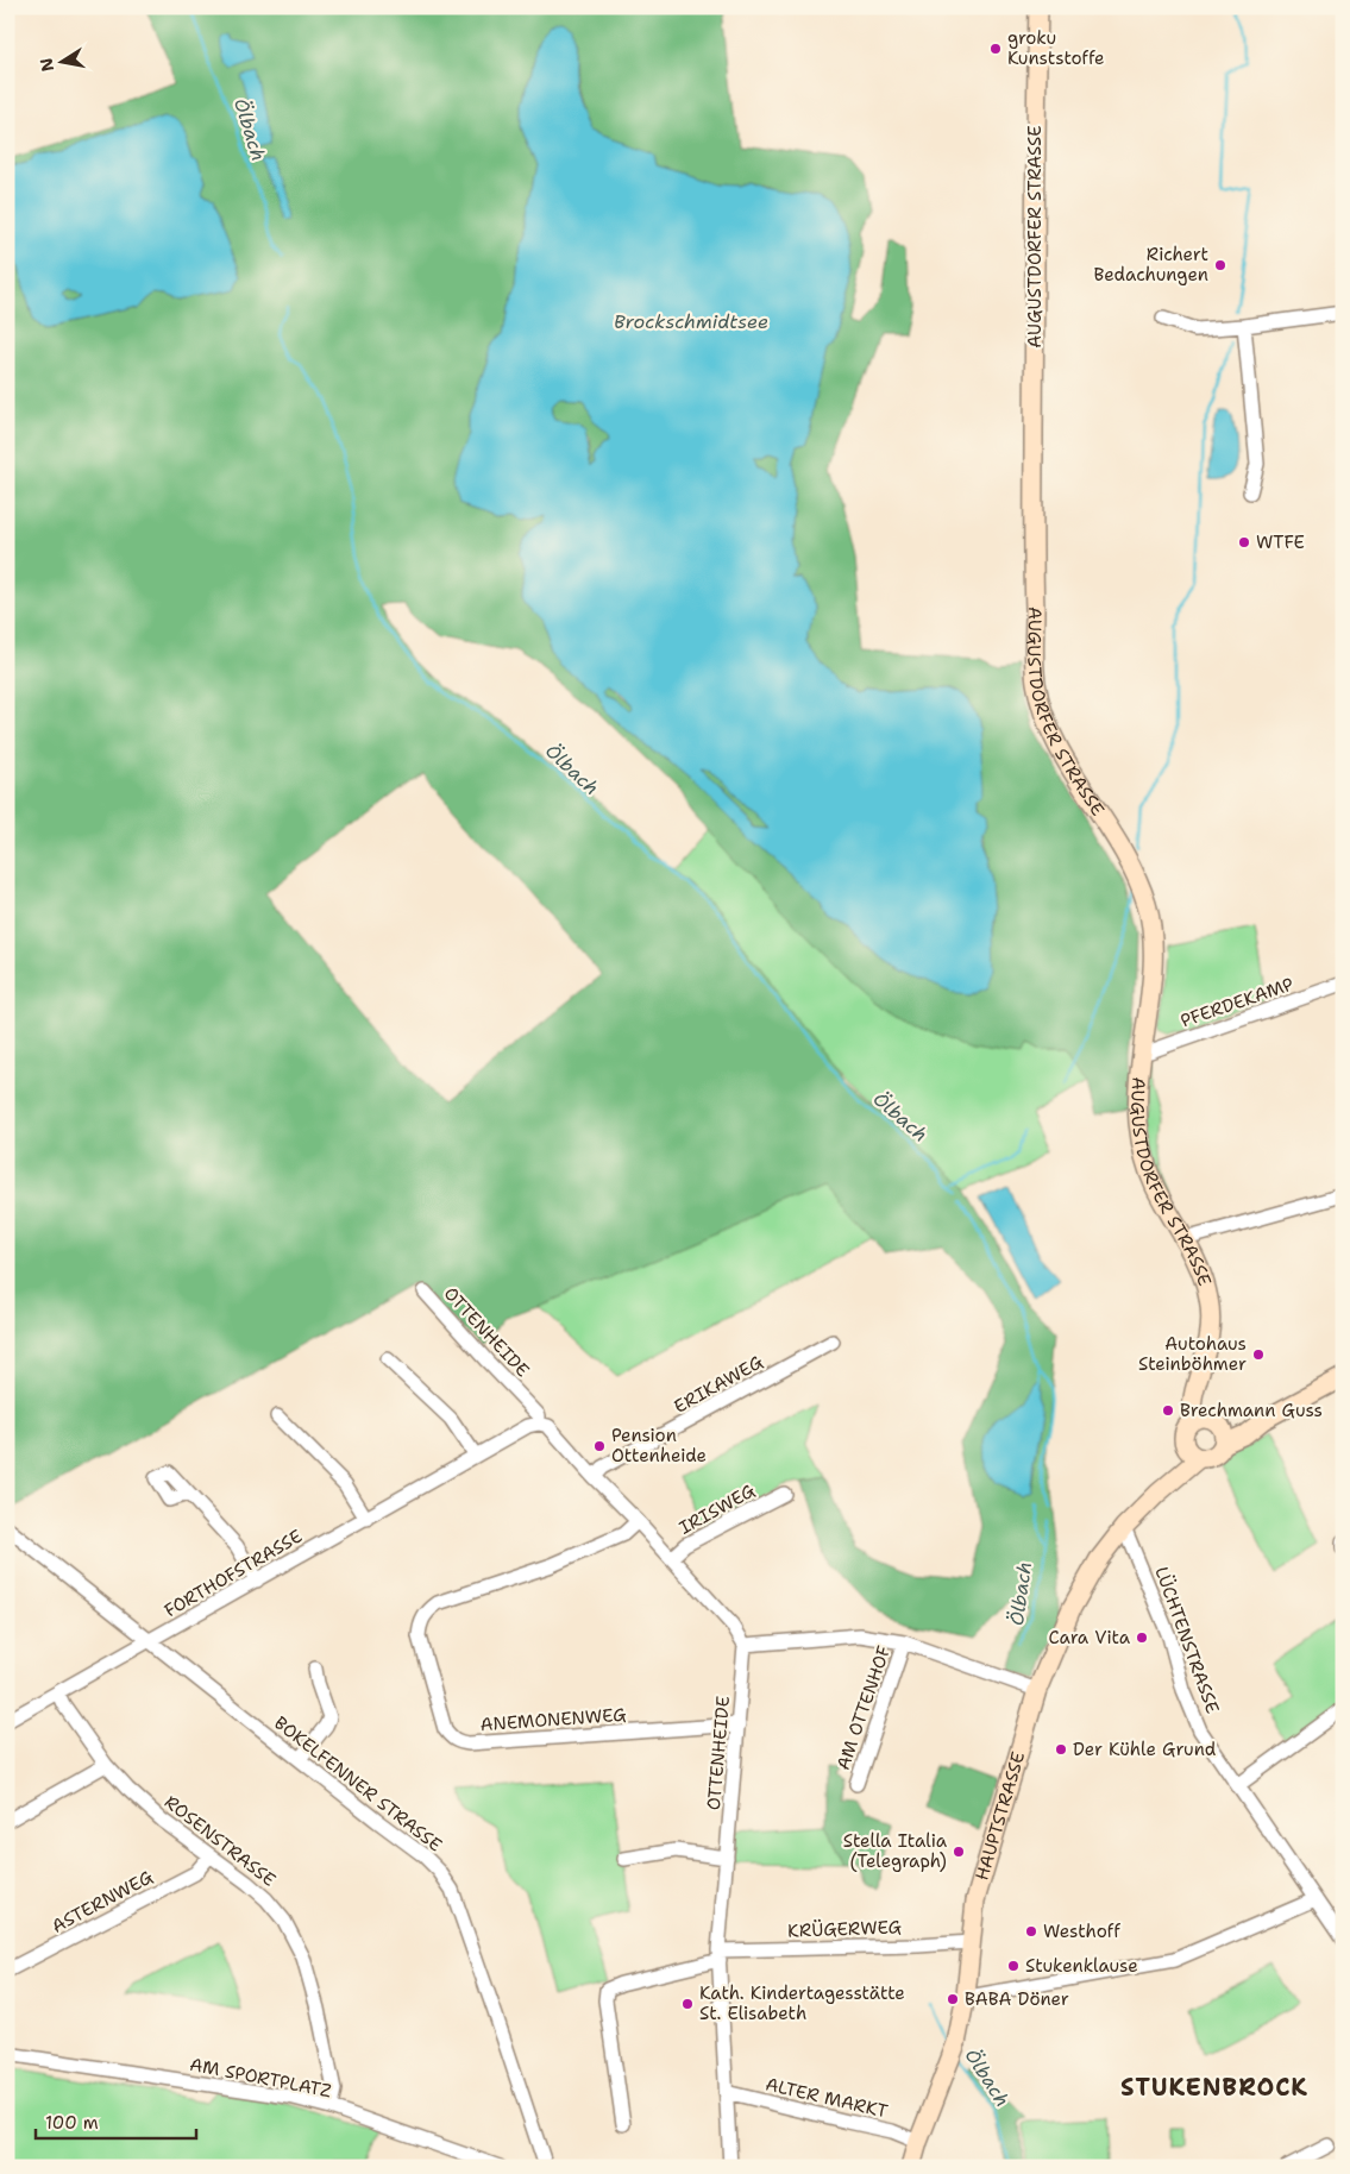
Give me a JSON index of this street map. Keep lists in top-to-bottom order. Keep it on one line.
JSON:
{"streets":{"main road":["AUGUSTDORFER STRASSE","HAUPTSTRASSE"],"street":["PFERDEKAMP","OTTENHEIDE","ERIKAWEG","IRISWEG","FORTHOFSTRASSE","LÜCHTENSTRASSE","AM OTTENHOF","ANEMONENWEG","BOKELFENNER STRASSE","ROSENSTRASSE","ASTERNWEG","KRÜGERWEG","AM SPORTPLATZ","ALTER MARKT"]},"crossings":[["AUGUSTDORFER STRASSE","PFERDEKAMP"],["AUGUSTDORFER STRASSE","HAUPTSTRASSE"],["OTTENHEIDE","ERIKAWEG"],["OTTENHEIDE","IRISWEG"],["OTTENHEIDE","AM OTTENHOF"],["OTTENHEIDE","ANEMONENWEG"],["OTTENHEIDE","KRÜGERWEG"],["OTTENHEIDE","ALTER MARKT"],["FORTHOFSTRASSE","BOKELFENNER STRASSE"],["FORTHOFSTRASSE","ROSENSTRASSE"],["LÜCHTENSTRASSE","HAUPTSTRASSE"],["AM OTTENHOF","HAUPTSTRASSE"],["HAUPTSTRASSE","KRÜGERWEG"],["HAUPTSTRASSE","ALTER MARKT"],["ROSENSTRASSE","ASTERNWEG"],["ROSENSTRASSE","AM SPORTPLATZ"]],"districts":["STUKENBROCK"],"water":["Ölbach","Brockschmidtsee"],"places":["groku Kunststoffe","Richert Bedachungen","WTFE","Autohaus Steinböhmer","Brechmann Guss","Pension Ottenheide","Cara Vita","Der Kühle Grund","Stella Italia (Telegraph)","Westhoff","Stukenklause","BABA Döner","Kath. Kindertagesstätte St. Elisabeth"],"scale_bar":"100 m","north":"left"}
